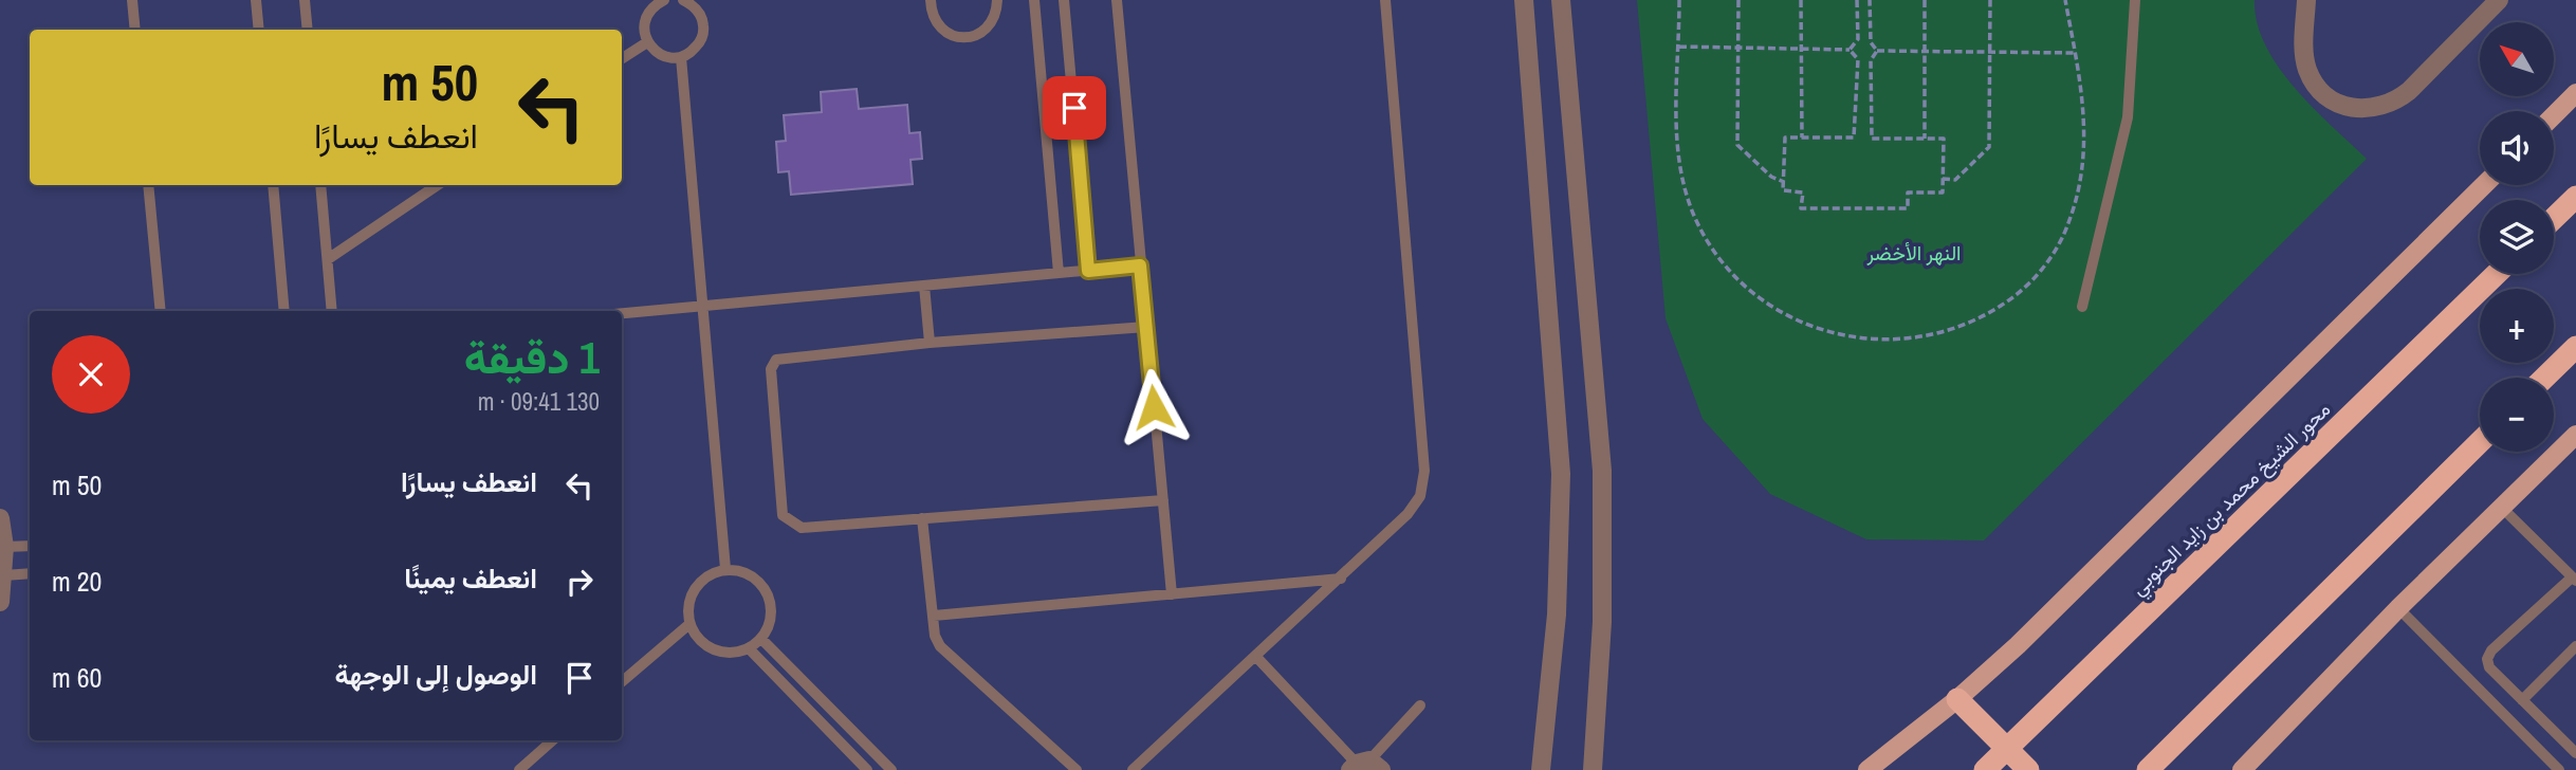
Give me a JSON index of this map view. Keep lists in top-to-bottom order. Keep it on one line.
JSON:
{"streets":{"highway":["محور الشيخ محمد بن زايد الجنوبي"]},"parks":["النهر الأخضر"],"north":"top left","page":{"map_buttons":["+","−"],"turn":["50 m","انعطف يسارًا"],"heading":["1 دقيقة","130 m · 09:41"],"list":[{"name":"انعطف يسارًا","value":"50 m"},{"name":"انعطف يمينًا","value":"20 m"},{"name":"الوصول إلى الوجهة","value":"60 m"}]}}
